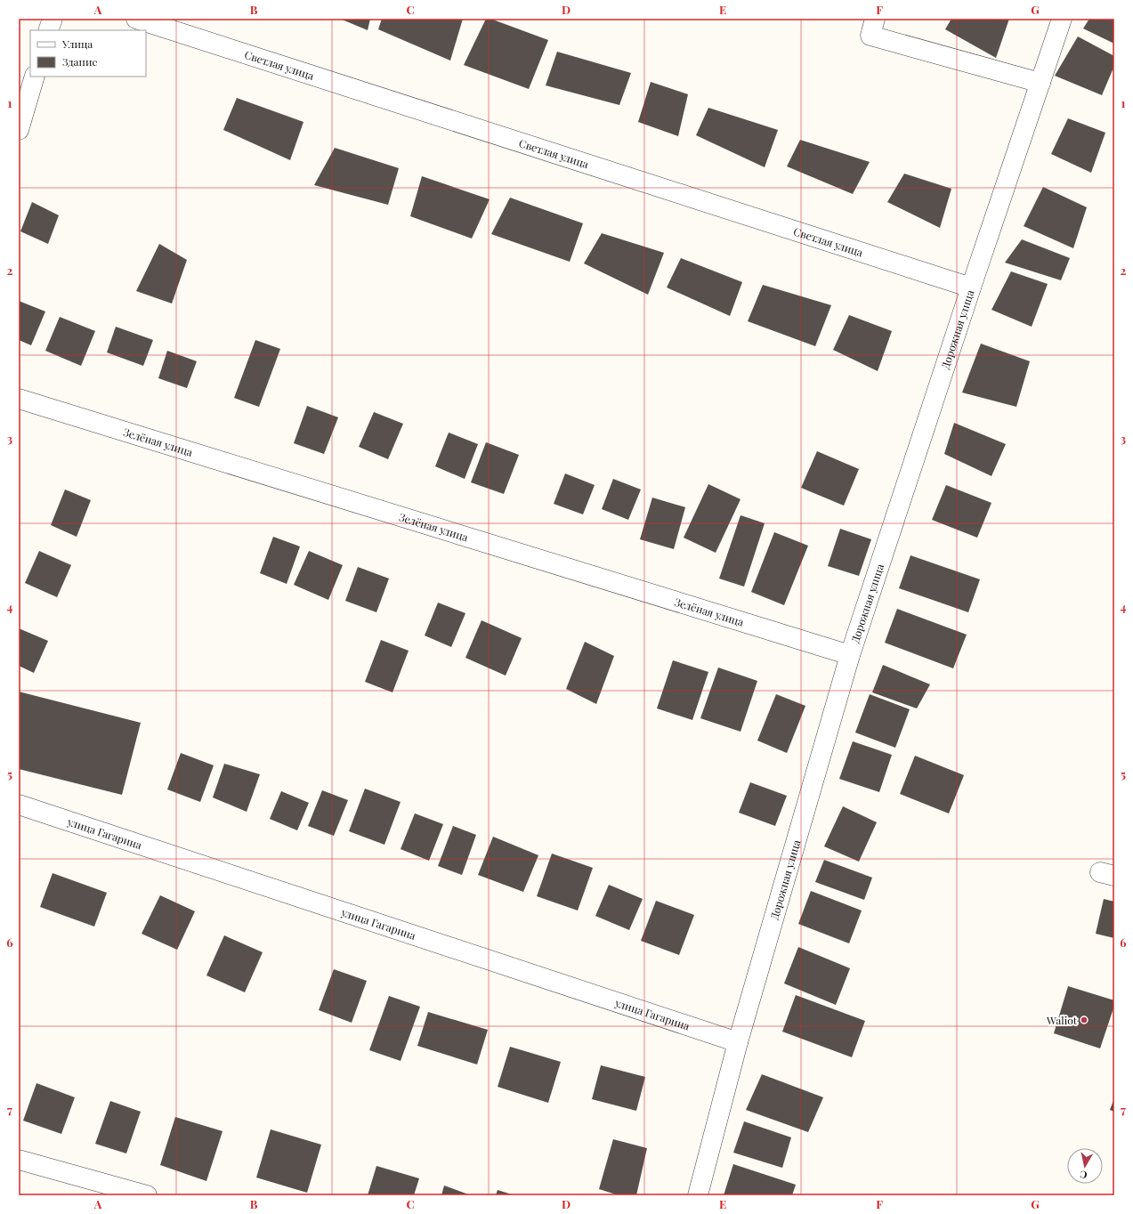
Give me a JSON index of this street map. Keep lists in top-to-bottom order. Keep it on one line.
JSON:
{"streets":{"street":["Светлая улица","Дорожная улица","Зелёная улица","улица Гагарина"]},"crossings":[["Светлая улица","Дорожная улица"],["Дорожная улица","Зелёная улица"],["Дорожная улица","улица Гагарина"]],"places":["Waliot"],"legend":["Улица","Здание"],"north":"bottom","grid":{"columns":["A","B","C","D","E","F","G"],"rows":["1","2","3","4","5","6","7"]}}
